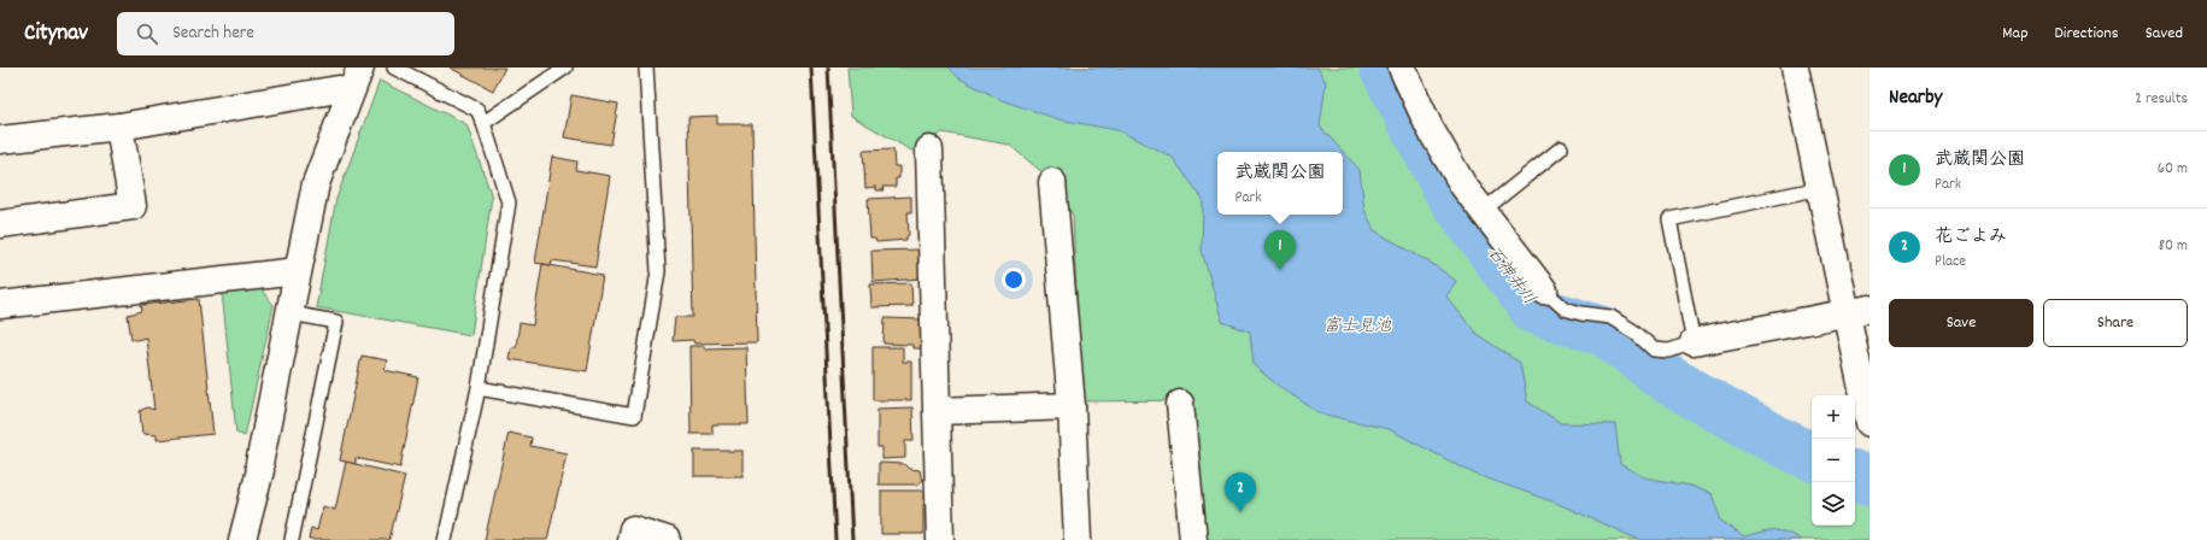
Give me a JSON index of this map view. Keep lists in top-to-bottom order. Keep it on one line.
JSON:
{"water":["石神井川","富士見池"],"page":{"header":"Citynav","search":"Search here","nav":["Map","Directions","Saved"],"heading":["Nearby","2 results"],"list":[{"mark":"1","name":"武蔵関公園","note":"Park","value":"60 m"},{"mark":"2","name":"花ごよみ","note":"Place","value":"80 m"}],"popup":["武蔵関公園","Park"],"pins":["1","2"],"buttons":["Save","Share"],"map_buttons":["+","−"]}}
